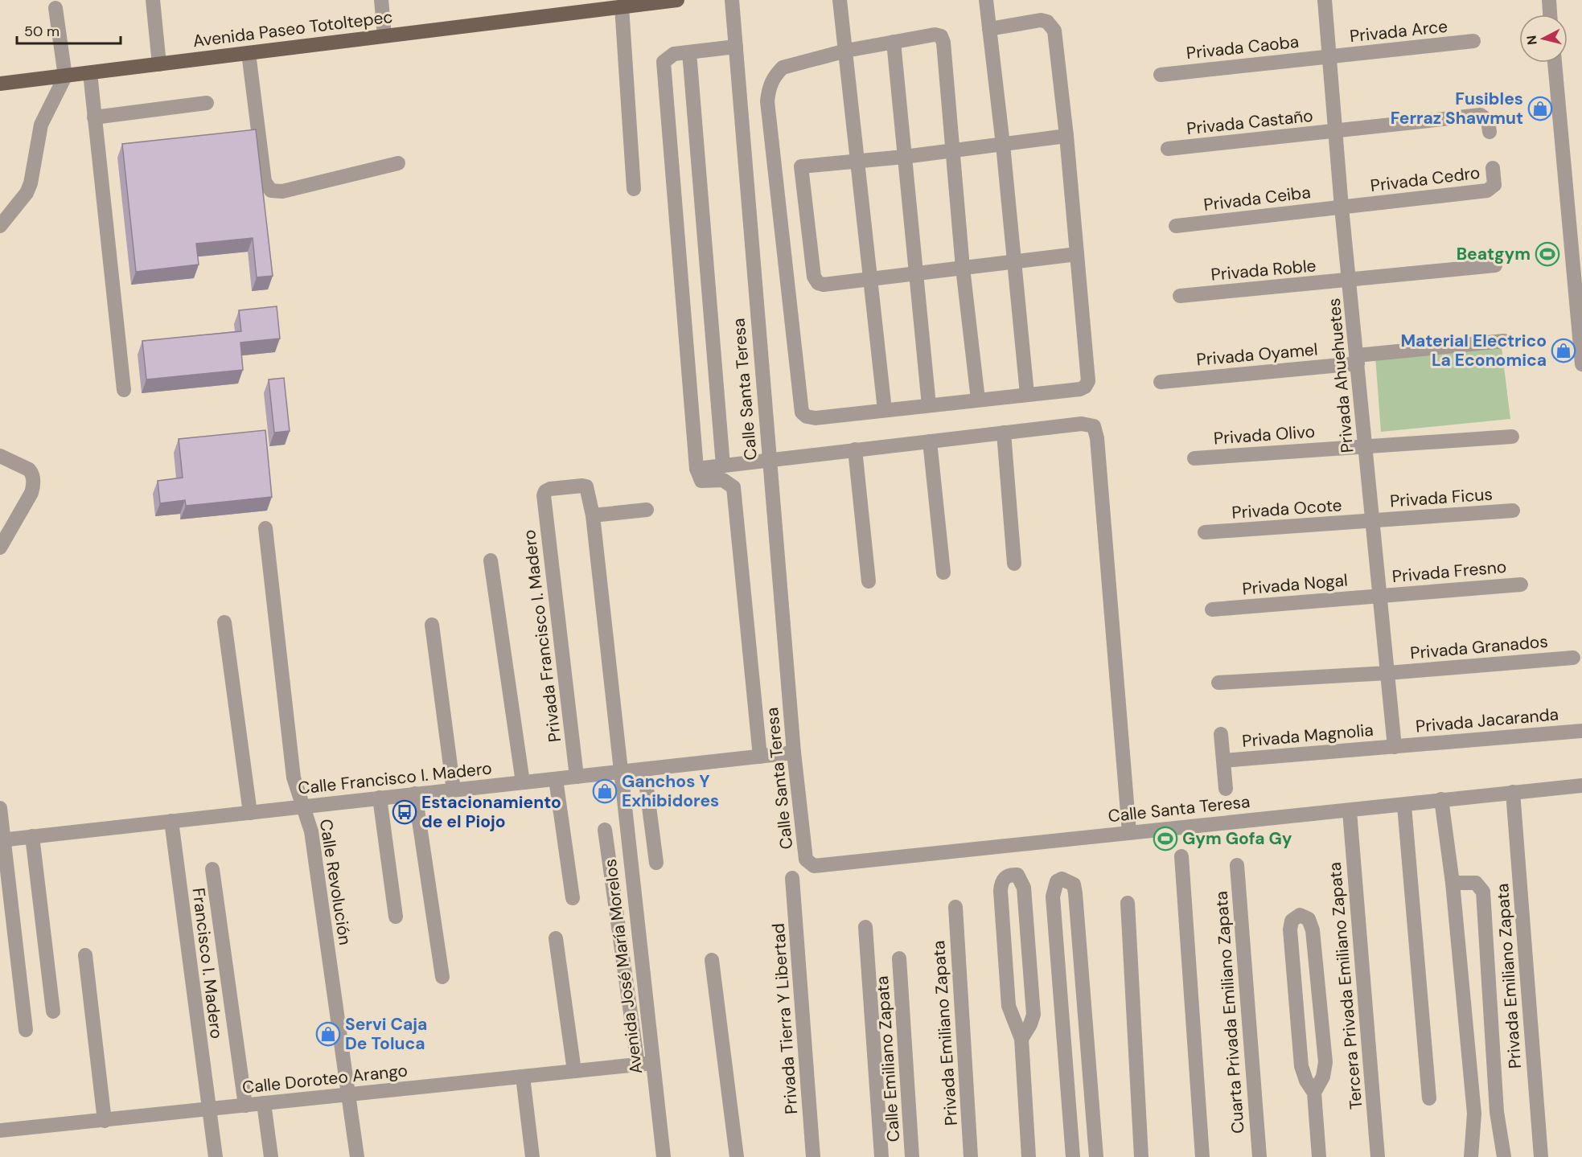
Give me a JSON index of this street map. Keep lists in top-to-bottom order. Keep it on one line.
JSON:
{"streets":{"main road":["Avenida Paseo Totoltepec"],"street":["Privada Arce","Privada Caoba","Privada Castaño","Privada Cedro","Privada Ceiba","Privada Roble","Privada Oyamel","Privada Ahuehuetes","Calle Santa Teresa","Privada Olivo","Privada Ficus","Privada Ocote","Privada Fresno","Privada Nogal","Privada Francisco I. Madero","Privada Granados","Privada Jacaranda","Privada Magnolia","Calle Francisco I. Madero","Calle Revolución","Francisco I. Madero","Avenida José María Morelos","Privada Emiliano Zapata","Tercera Privada Emiliano Zapata","Cuarta Privada Emiliano Zapata","Privada Tierra Y Libertad","Calle Emiliano Zapata","Calle Doroteo Arango"]},"crossings":[["Privada Arce","Privada Caoba"],["Privada Arce","Privada Ahuehuetes"],["Privada Caoba","Privada Ahuehuetes"],["Privada Castaño","Privada Ahuehuetes"],["Privada Cedro","Privada Ceiba"],["Privada Cedro","Privada Ahuehuetes"],["Privada Ceiba","Privada Ahuehuetes"],["Privada Roble","Privada Ahuehuetes"],["Privada Oyamel","Privada Ahuehuetes"],["Privada Ahuehuetes","Privada Olivo"],["Privada Ahuehuetes","Privada Ficus"],["Privada Ahuehuetes","Privada Ocote"],["Privada Ahuehuetes","Privada Fresno"],["Privada Ahuehuetes","Privada Nogal"],["Privada Ahuehuetes","Privada Granados"],["Privada Ahuehuetes","Privada Jacaranda"],["Privada Ahuehuetes","Privada Magnolia"],["Calle Santa Teresa","Calle Francisco I. Madero"],["Calle Santa Teresa","Privada Emiliano Zapata"],["Calle Santa Teresa","Tercera Privada Emiliano Zapata"],["Privada Ficus","Privada Ocote"],["Privada Fresno","Privada Nogal"],["Privada Francisco I. Madero","Calle Francisco I. Madero"],["Privada Francisco I. Madero","Avenida José María Morelos"],["Privada Jacaranda","Privada Magnolia"],["Calle Francisco I. Madero","Calle Revolución"],["Calle Francisco I. Madero","Francisco I. Madero"],["Calle Francisco I. Madero","Avenida José María Morelos"],["Calle Revolución","Calle Doroteo Arango"],["Francisco I. Madero","Calle Doroteo Arango"],["Avenida José María Morelos","Calle Doroteo Arango"]],"places":{"shop":["Fusibles Ferraz Shawmut","Material Electrico La Economica","Ganchos Y Exhibidores","Servi Caja De Toluca"],"sports":["Beatgym","Gym Gofa Gy"],"bus stop":["Estacionamiento de el Piojo"]},"scale_bar":"50 m","north":"left"}
